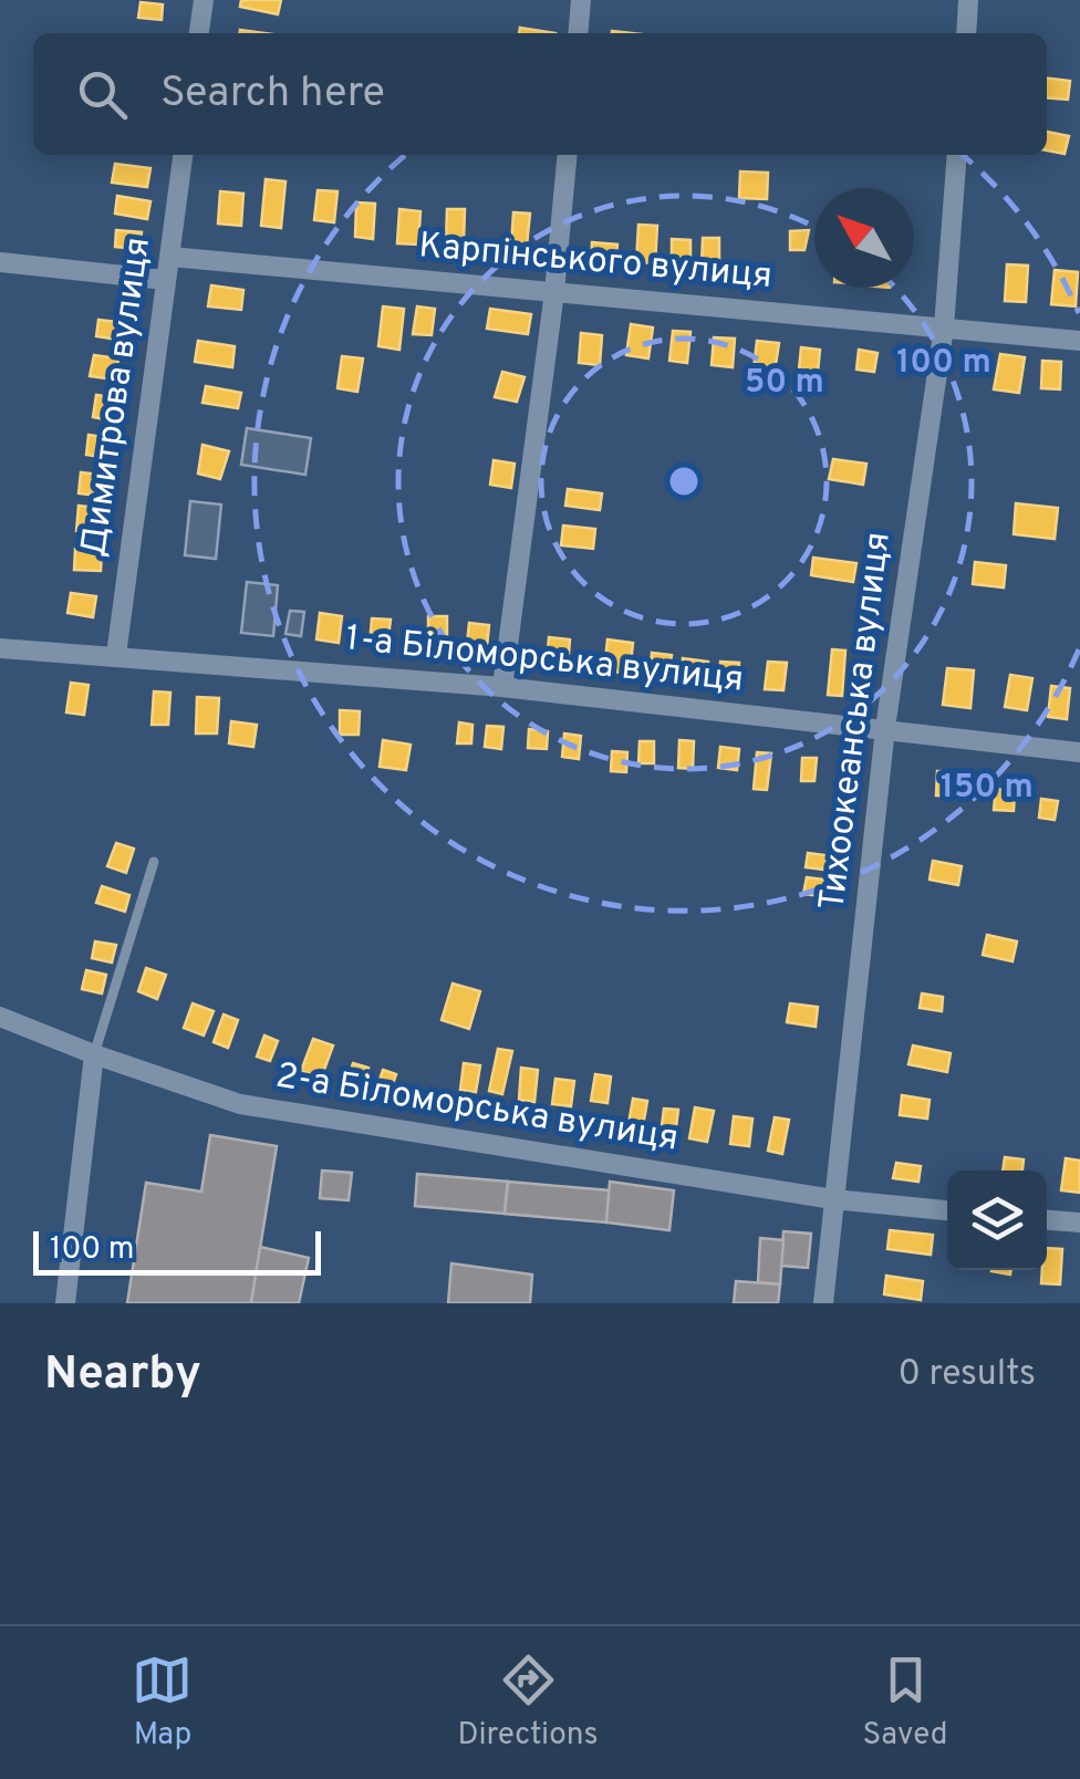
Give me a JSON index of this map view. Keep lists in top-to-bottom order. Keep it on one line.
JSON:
{"streets":{"street":["Карпінського вулиця","Димитрова вулиця","1-а Біломорська вулиця","Тихоокеанська вулиця","2-а Біломорська вулиця"]},"crossings":[["Карпінського вулиця","Димитрова вулиця"],["Карпінського вулиця","Тихоокеанська вулиця"],["Димитрова вулиця","1-а Біломорська вулиця"],["1-а Біломорська вулиця","Тихоокеанська вулиця"],["Тихоокеанська вулиця","2-а Біломорська вулиця"]],"scale_bar":"100 m","north":"top left","page":{"search":"Search here","scale":"100 m","heading":["Nearby","0 results"],"nav":["Map","Directions","Saved"]},"rings":["100 m","50 m","150 m"]}
